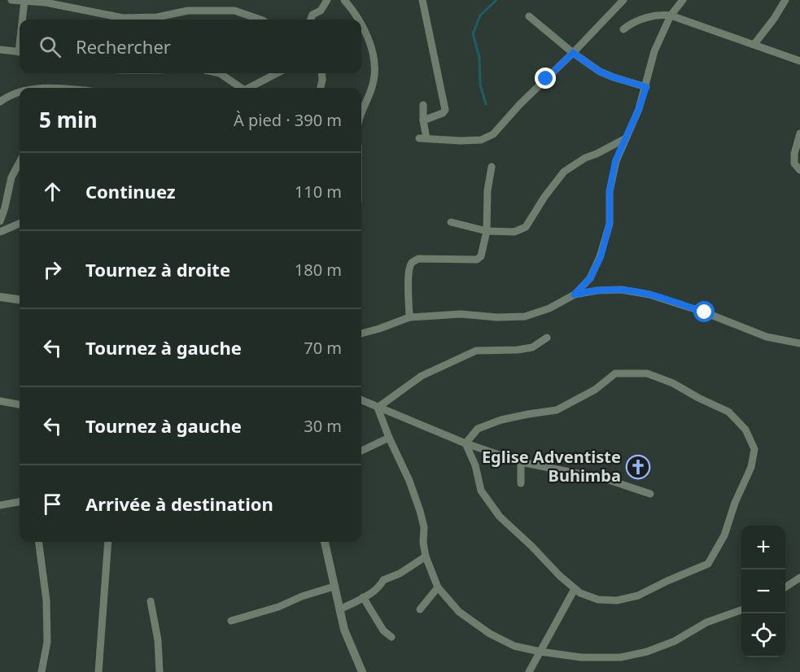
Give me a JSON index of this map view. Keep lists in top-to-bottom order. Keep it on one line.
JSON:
{"places":{"church":["Eglise Adventiste Buhimba"]},"page":{"search":"Rechercher","heading":["5 min","À pied · 390 m"],"list":[["Continuez","110 m"],["Tournez à droite","180 m"],["Tournez à gauche","70 m"],["Tournez à gauche","30 m"],"Arrivée à destination"],"map_buttons":["+","−"]}}
